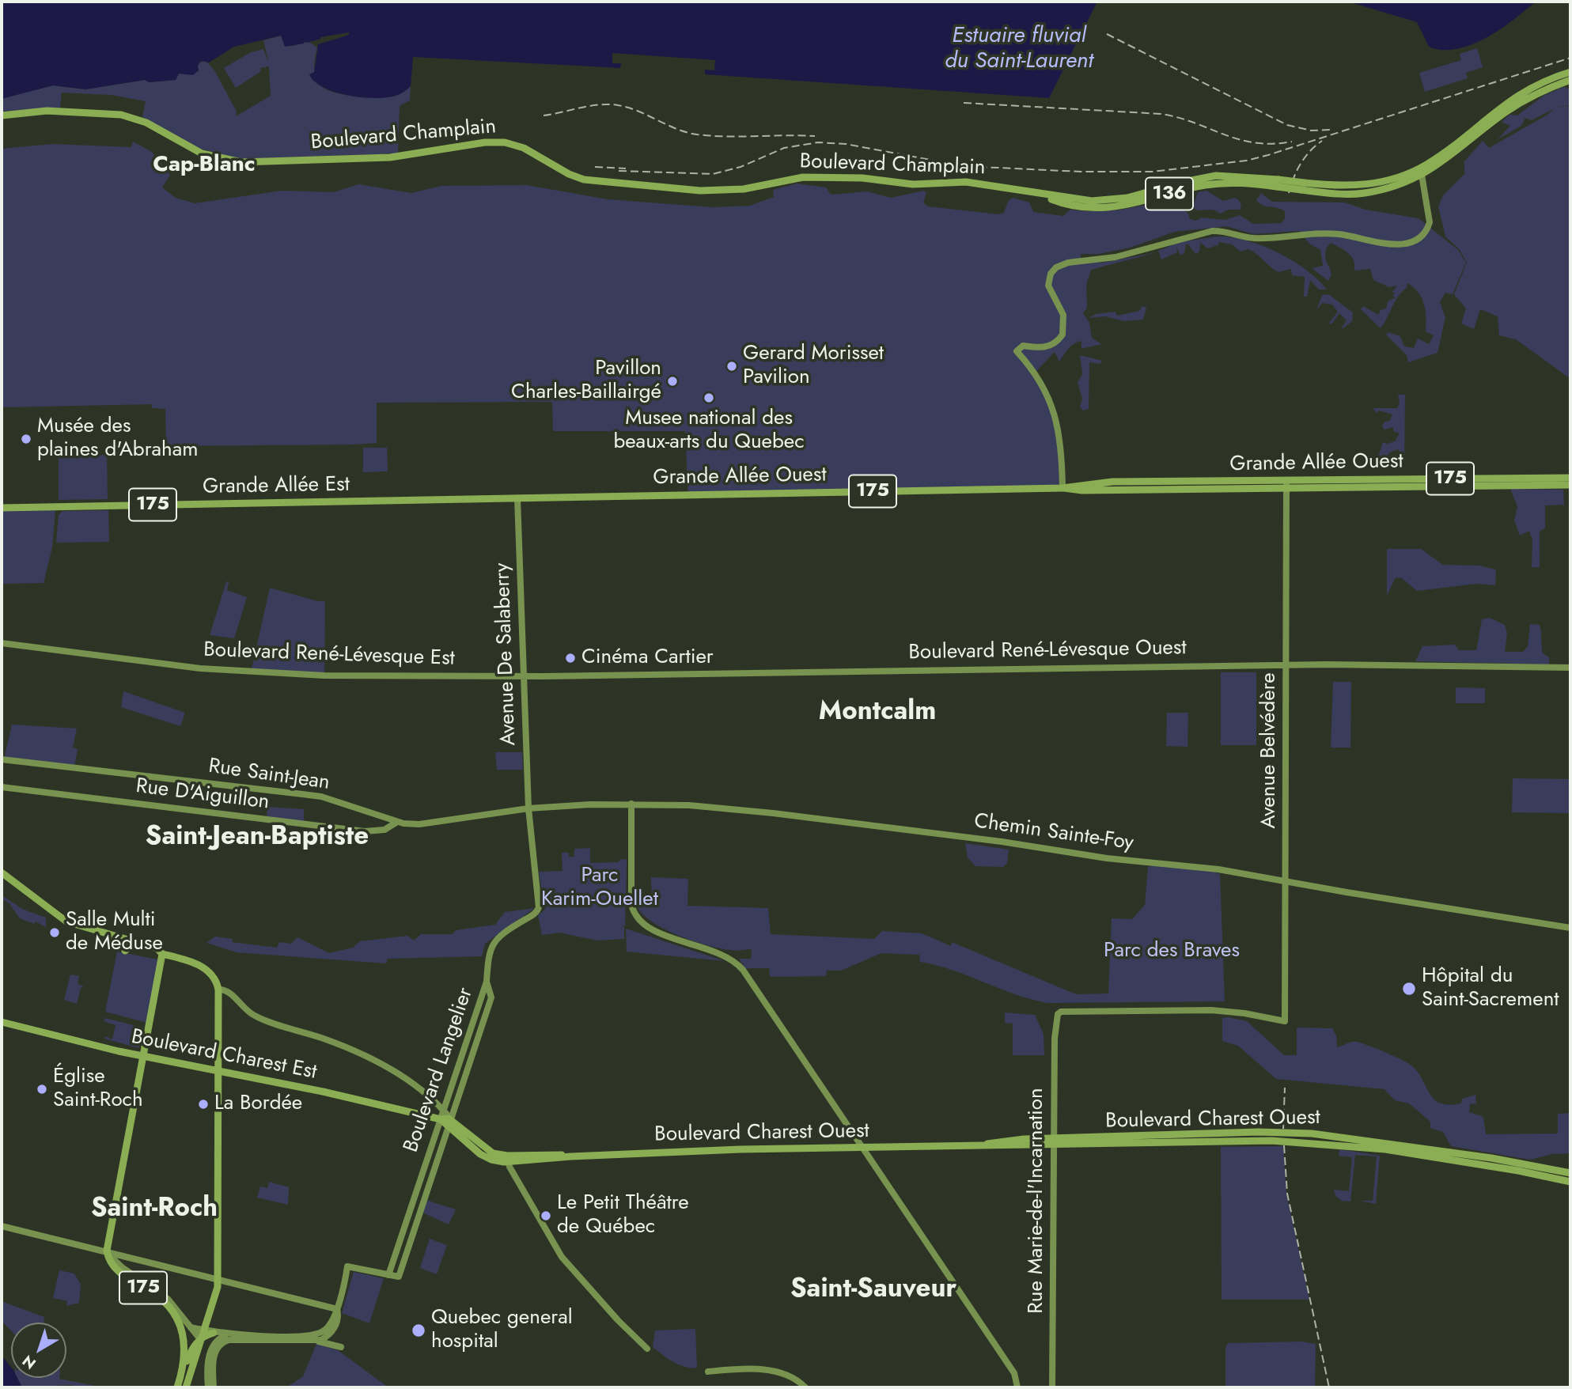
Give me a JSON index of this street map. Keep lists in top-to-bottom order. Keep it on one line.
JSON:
{"streets":{"main road":["Boulevard Champlain","136","Grande Allée Ouest","175","Grande Allée Est","Boulevard Charest Est","Boulevard Charest Ouest"],"street":["Boulevard René-Lévesque Ouest","Avenue De Salaberry","Boulevard René-Lévesque Est","Avenue Belvédère","Rue Saint-Jean","Rue D'Aiguillon","Chemin Sainte-Foy","Boulevard Langelier","Rue Marie-de-l'Incarnation"]},"crossings":[["Grande Allée Ouest","Grande Allée Est"],["Grande Allée Ouest","Avenue De Salaberry"],["Grande Allée Ouest","Avenue Belvédère"],["175","Boulevard Charest Est"],["Grande Allée Est","Avenue De Salaberry"],["Boulevard René-Lévesque Ouest","Avenue De Salaberry"],["Boulevard René-Lévesque Ouest","Boulevard René-Lévesque Est"],["Boulevard René-Lévesque Ouest","Avenue Belvédère"],["Avenue De Salaberry","Boulevard René-Lévesque Est"],["Avenue De Salaberry","Rue Saint-Jean"],["Avenue De Salaberry","Chemin Sainte-Foy"],["Avenue De Salaberry","Boulevard Langelier"],["Avenue Belvédère","Chemin Sainte-Foy"],["Avenue Belvédère","Rue Marie-de-l'Incarnation"],["Rue Saint-Jean","Rue D'Aiguillon"],["Rue Saint-Jean","Chemin Sainte-Foy"],["Boulevard Charest Est","Boulevard Langelier"],["Boulevard Langelier","Boulevard Charest Ouest"],["Boulevard Charest Ouest","Rue Marie-de-l'Incarnation"]],"districts":["Cap-Blanc","Montcalm","Saint-Jean-Baptiste","Saint-Roch","Saint-Sauveur"],"water":["Estuaire fluvial du Saint-Laurent"],"parks":["Parc Karim-Ouellet","Parc des Braves"],"places":["Gerard Morisset Pavilion","Pavillon Charles-Baillairgé","Musee national des beaux-arts du Quebec","Musée des plaines d'Abraham","Cinéma Cartier","Salle Multi de Méduse","Hôpital du Saint-Sacrement","Église Saint-Roch","La Bordée","Le Petit Théâtre de Québec","Quebec general hospital"],"north":"bottom left"}
